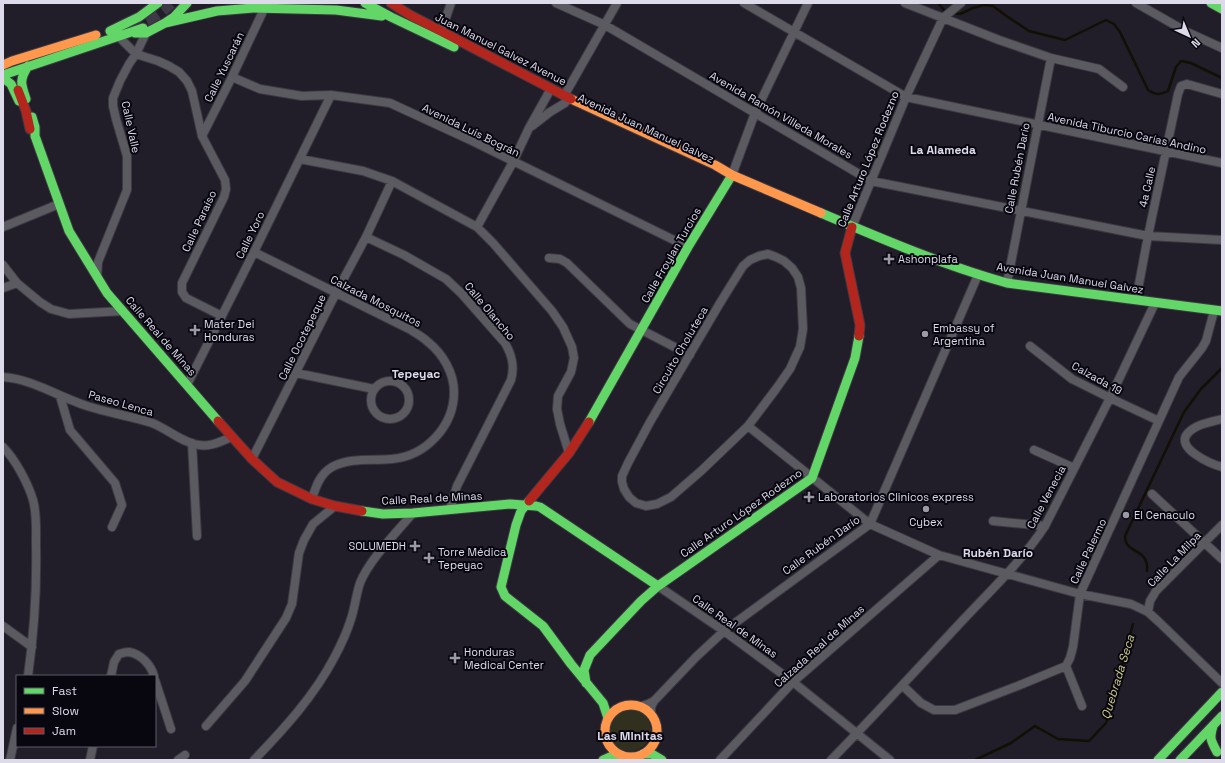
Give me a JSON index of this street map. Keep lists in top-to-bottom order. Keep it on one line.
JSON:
{"streets":{"street":["Juan Manuel Galvez Avenue","Calle Yuscarán","Avenida Ramón Villeda Morales","Calle Valle","Avenida Juan Manuel Galvez","Avenida Luis Bográn","Avenida Tiburcio Carías Andino","Calle Arturo López Rodezno","Calle Rubén Darío","4a Calle","Calle Paraíso","Calle Yoro","Calle Froylan Turcios","Calzada Mosquitos","Calle Olancho","Calle Real de Minas","Calle Ocotepeque","Circuito Choluteca","Calzada 19","Paseo Lenca","Calle Venecia","Calle Palermo","Calle La Milpa","Calzada Real de Minas"]},"crossings":[["Juan Manuel Galvez Avenue","Avenida Juan Manuel Galvez"],["Juan Manuel Galvez Avenue","Calle Froylan Turcios"],["Calle Yuscarán","Avenida Luis Bográn"],["Calle Yuscarán","Calle Paraíso"],["Avenida Ramón Villeda Morales","Calle Arturo López Rodezno"],["Avenida Ramón Villeda Morales","Calle Rubén Darío"],["Avenida Ramón Villeda Morales","4a Calle"],["Avenida Ramón Villeda Morales","Calle Froylan Turcios"],["Calle Valle","Calle Paraíso"],["Calle Valle","Calle Real de Minas"],["Avenida Juan Manuel Galvez","Calle Arturo López Rodezno"],["Avenida Juan Manuel Galvez","Calle Rubén Darío"],["Avenida Juan Manuel Galvez","4a Calle"],["Avenida Juan Manuel Galvez","Calle Froylan Turcios"],["Avenida Juan Manuel Galvez","Calle Venecia"],["Avenida Juan Manuel Galvez","Calle Palermo"],["Avenida Luis Bográn","Calle Yoro"],["Avenida Luis Bográn","Calle Froylan Turcios"],["Avenida Tiburcio Carías Andino","Calle Arturo López Rodezno"],["Avenida Tiburcio Carías Andino","Calle Rubén Darío"],["Avenida Tiburcio Carías Andino","4a Calle"],["Avenida Tiburcio Carías Andino","Calle Froylan Turcios"],["Calle Arturo López Rodezno","Calle Froylan Turcios"],["Calle Arturo López Rodezno","Calle Real de Minas"],["Calle Rubén Darío","Calle Real de Minas"],["Calle Paraíso","Calle Yoro"],["Calle Yoro","Calzada Mosquitos"],["Calle Yoro","Calle Real de Minas"],["Calle Froylan Turcios","Calle Real de Minas"],["Calzada Mosquitos","Calle Real de Minas"],["Calzada Mosquitos","Calle Ocotepeque"],["Calle Olancho","Calle Real de Minas"],["Calle Olancho","Calle Ocotepeque"],["Calle Real de Minas","Calle Ocotepeque"],["Calle Real de Minas","Paseo Lenca"],["Calle Real de Minas","Calle Venecia"],["Calle Real de Minas","Calzada Real de Minas"],["Calzada 19","Calle Venecia"],["Calzada 19","Calle Palermo"]],"districts":["La Alameda","Tepeyac","Rubén Darío","Las Minitas"],"water":["Quebrada Seca"],"places":{"health":["Ashonplafa","Mater Dei Honduras","Laboratorios Clinicos express","SOLUMEDH","Torre Médica Tepeyac","Honduras Medical Center"],"other":["Embassy of Argentina","Cybex","El Cenaculo"]},"legend":["Fast","Slow","Jam"],"north":"bottom right"}
